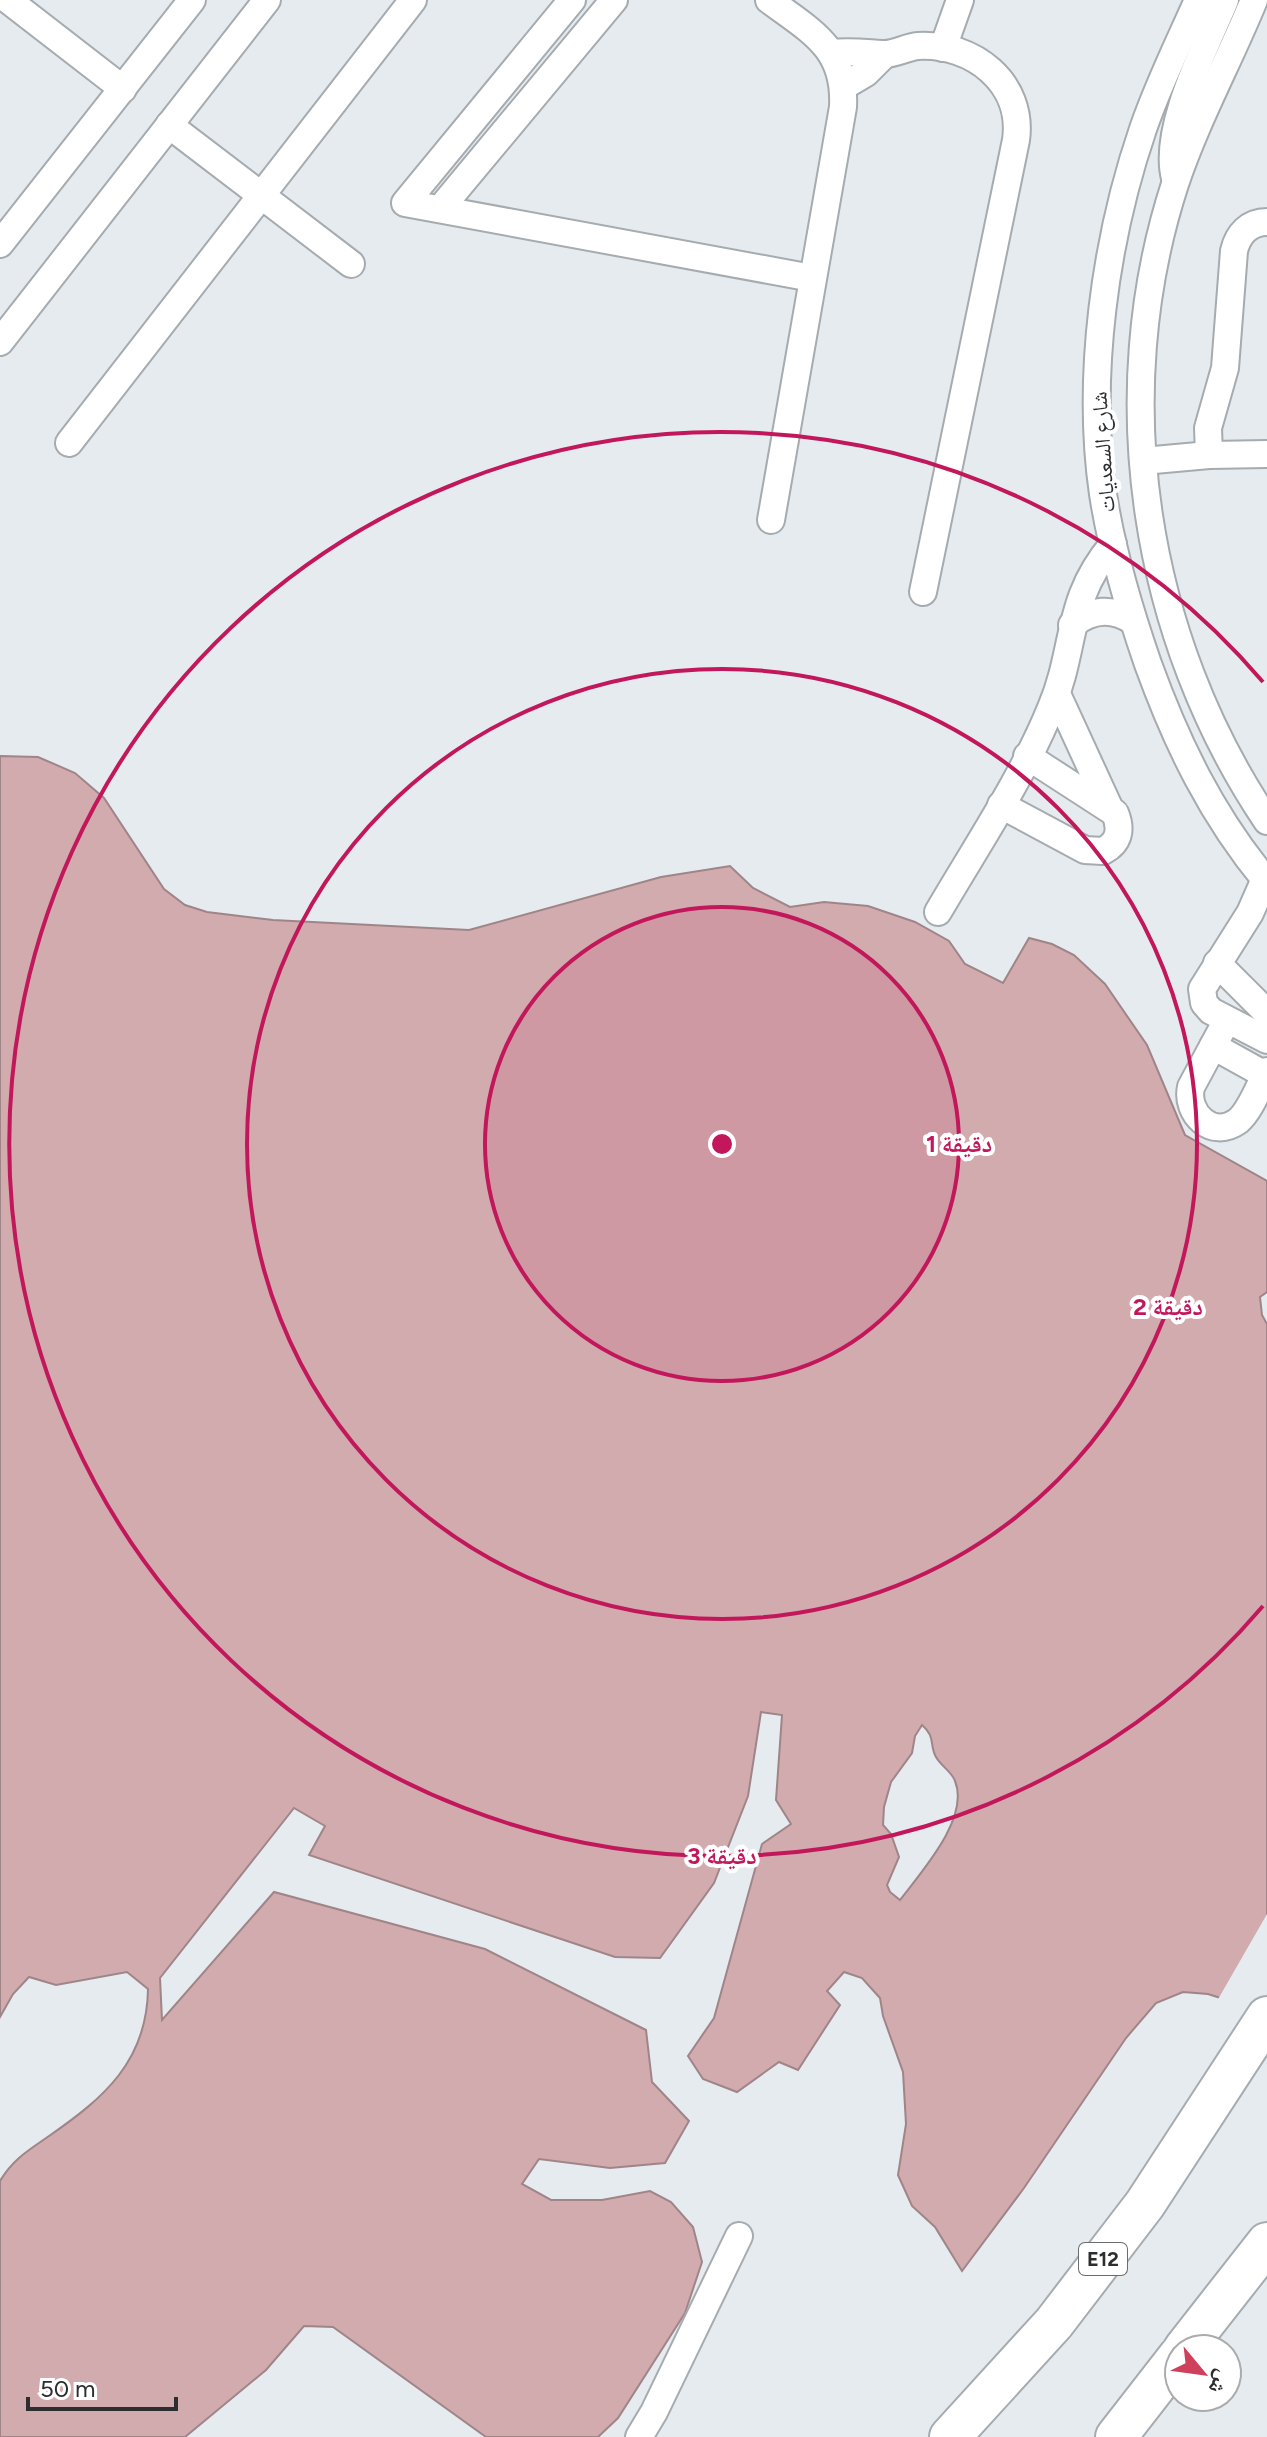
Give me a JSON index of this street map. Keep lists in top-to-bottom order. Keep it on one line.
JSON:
{"streets":{"highway":["E12"],"street":["شارع السعديات"]},"scale_bar":"50 m","north":"bottom right","rings":["1 دقيقة","2 دقيقة","3 دقيقة"]}
